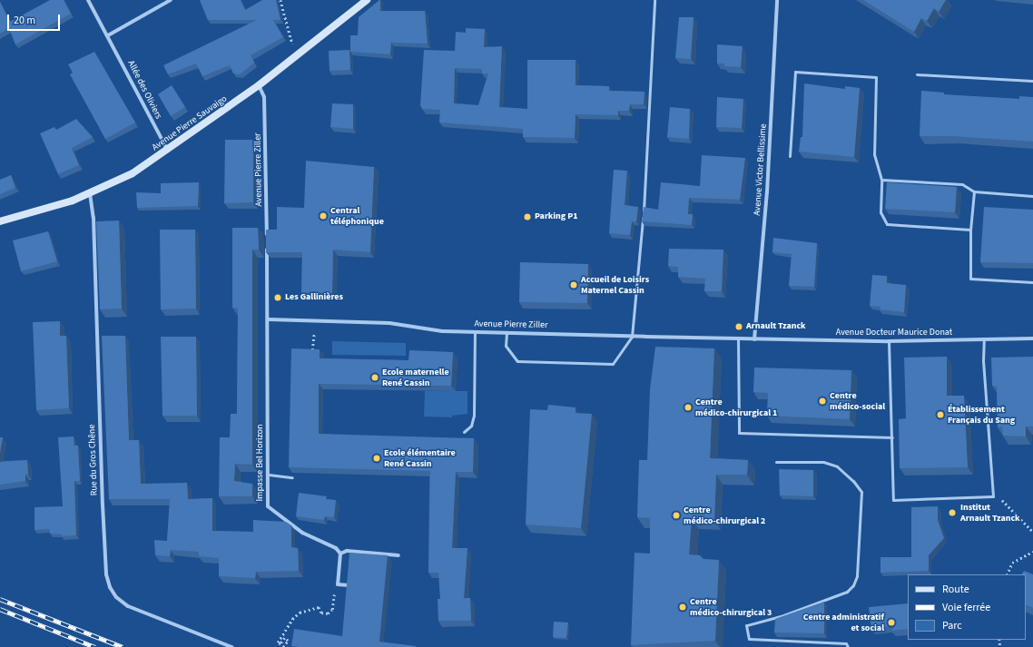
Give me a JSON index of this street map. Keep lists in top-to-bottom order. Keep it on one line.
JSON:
{"streets":{"main road":["Avenue Pierre Sauvaigo"],"street":["Allée des Oliviers","Avenue Pierre Ziller","Avenue Victor Bellissime","Avenue Docteur Maurice Donat","Rue du Gros Chêne","Impasse Bel Horizon"]},"crossings":[["Allée des Oliviers","Avenue Pierre Sauvaigo"],["Avenue Pierre Sauvaigo","Avenue Pierre Ziller"],["Avenue Pierre Sauvaigo","Rue du Gros Chêne"],["Avenue Pierre Ziller","Avenue Victor Bellissime"],["Avenue Pierre Ziller","Avenue Docteur Maurice Donat"],["Avenue Pierre Ziller","Impasse Bel Horizon"],["Avenue Victor Bellissime","Avenue Docteur Maurice Donat"]],"places":["Central téléphonique","Parking P1","Accueil de Loisirs Maternel Cassin","Les Gallinières","Arnault Tzanck","Ecole maternelle René Cassin","Centre médico-social","Centre médico-chirurgical 1","Établissement Français du Sang","Ecole élémentaire René Cassin","Institut Arnault Tzanck","Centre médico-chirurgical 2","Centre médico-chirurgical 3","Centre administratif et social"],"legend":["Route","Voie ferrée","Parc"],"scale_bar":"20 m"}
